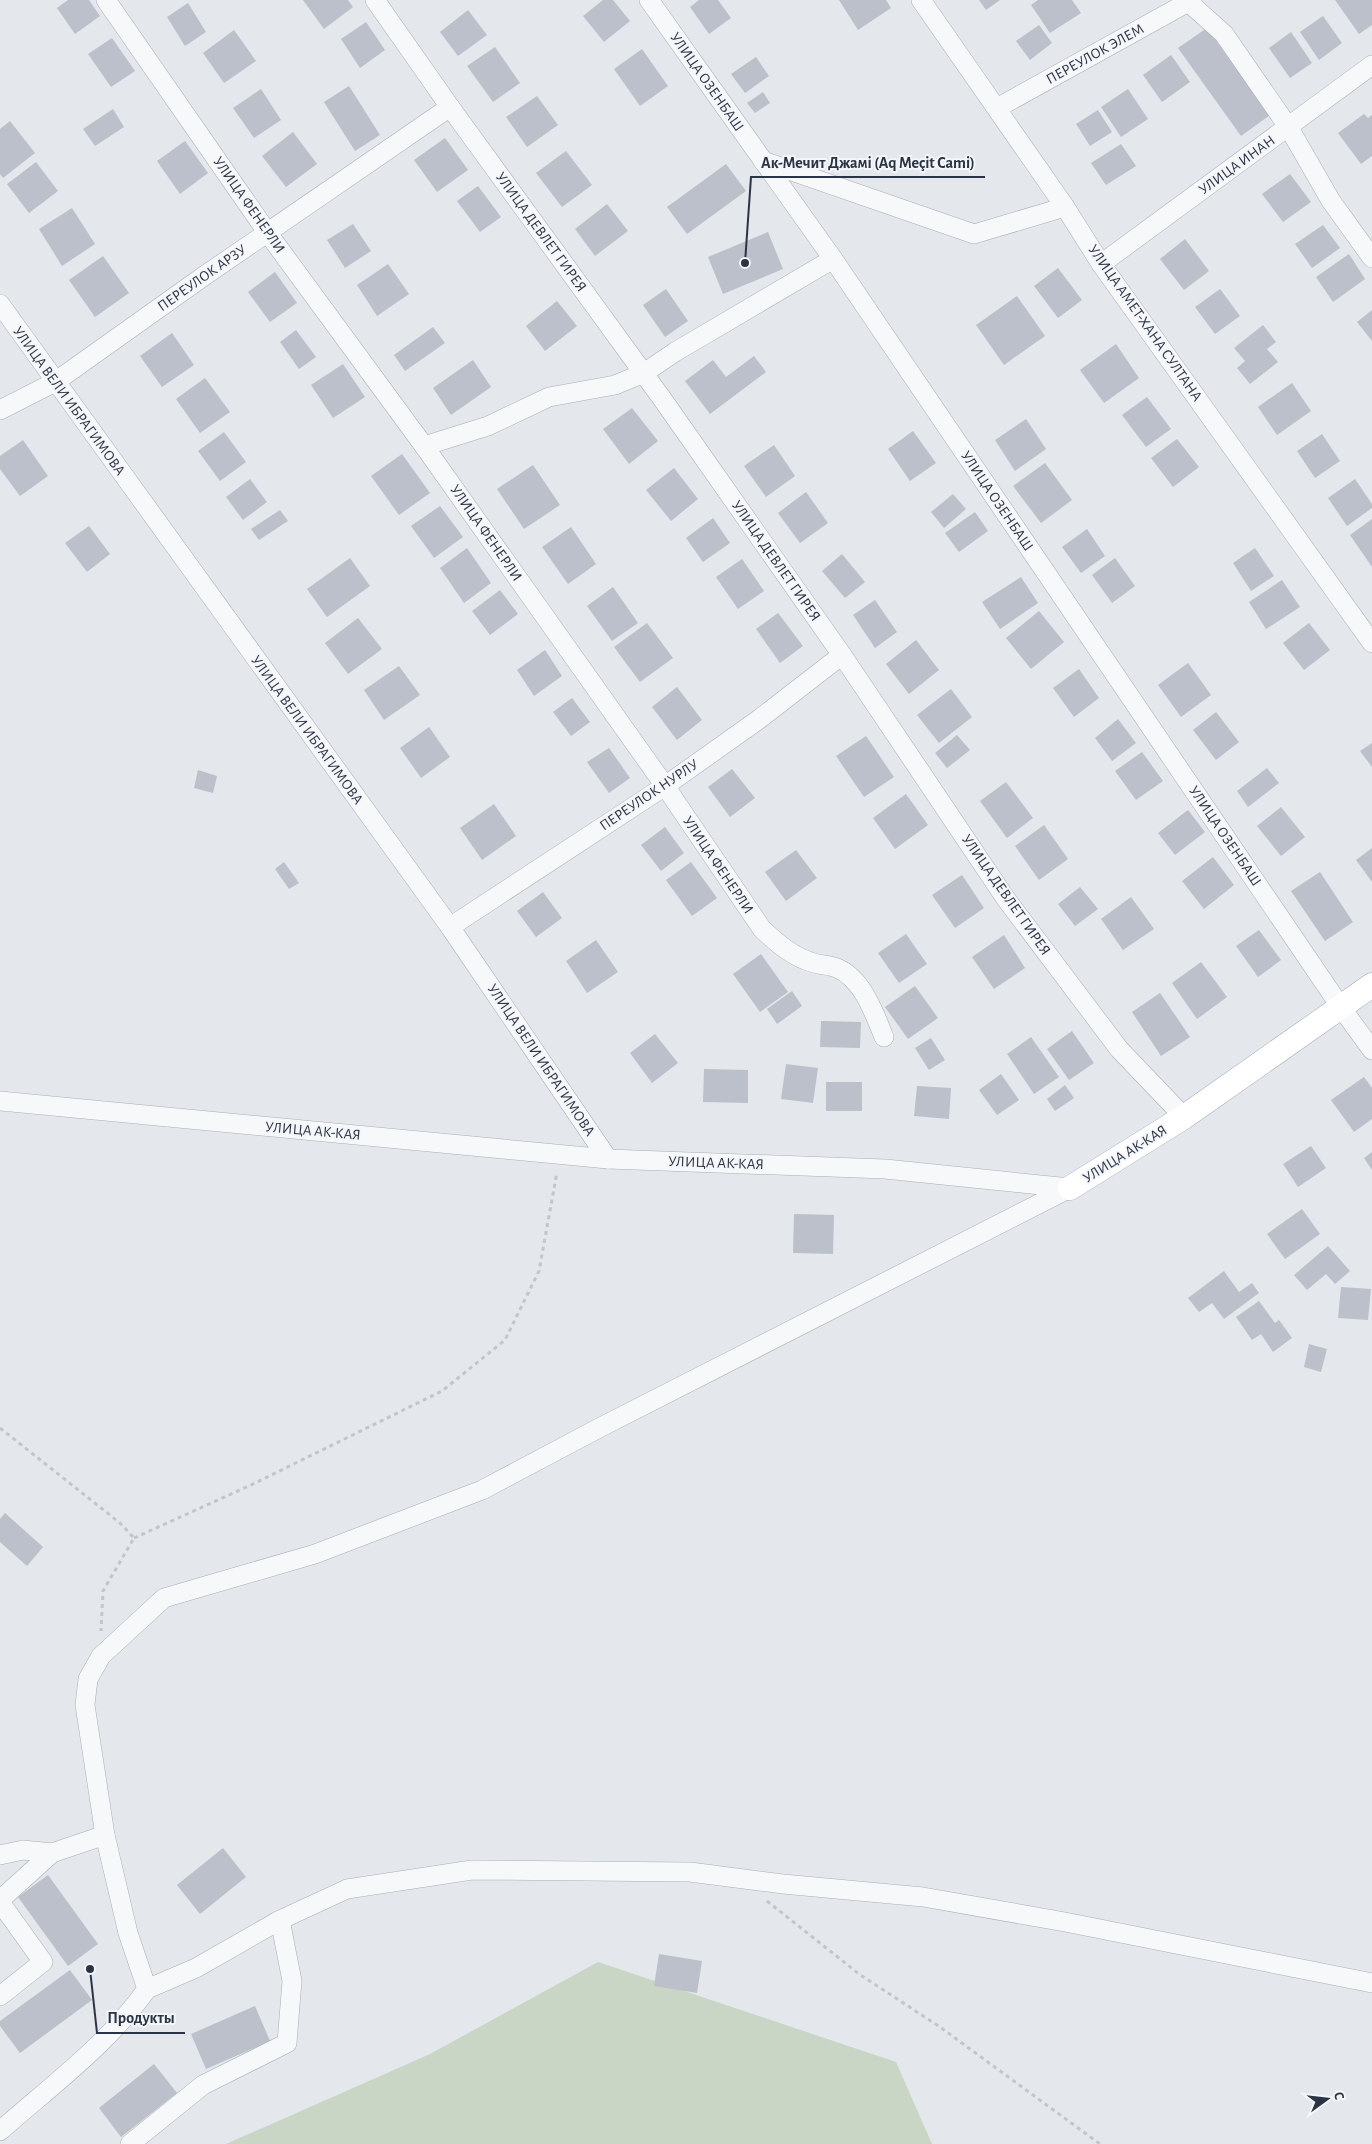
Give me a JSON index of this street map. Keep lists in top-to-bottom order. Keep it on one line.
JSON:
{"streets":{"main road":["УЛИЦА АК-КАЯ"],"street":["ПЕРЕУЛОК ЭЛЕМ","УЛИЦА ОЗЕНБАШ","УЛИЦА ИНАН","УЛИЦА ФЕНЕРЛИ","УЛИЦА ДЕВЛЕТ ГИРЕЯ","ПЕРЕУЛОК АРЗУ","УЛИЦА АМЕТ-ХАНА СУЛТАНА","УЛИЦА ВЕЛИ ИБРАГИМОВА","ПЕРЕУЛОК НУРЛУ"]},"crossings":[["ПЕРЕУЛОК ЭЛЕМ","УЛИЦА АМЕТ-ХАНА СУЛТАНА"],["УЛИЦА ОЗЕНБАШ","УЛИЦА АК-КАЯ"],["УЛИЦА ИНАН","УЛИЦА АМЕТ-ХАНА СУЛТАНА"],["УЛИЦА ФЕНЕРЛИ","ПЕРЕУЛОК АРЗУ"],["УЛИЦА ФЕНЕРЛИ","ПЕРЕУЛОК НУРЛУ"],["УЛИЦА ДЕВЛЕТ ГИРЕЯ","ПЕРЕУЛОК АРЗУ"],["УЛИЦА ДЕВЛЕТ ГИРЕЯ","ПЕРЕУЛОК НУРЛУ"],["УЛИЦА ДЕВЛЕТ ГИРЕЯ","УЛИЦА АК-КАЯ"],["ПЕРЕУЛОК АРЗУ","УЛИЦА ВЕЛИ ИБРАГИМОВА"],["УЛИЦА ВЕЛИ ИБРАГИМОВА","ПЕРЕУЛОК НУРЛУ"],["УЛИЦА ВЕЛИ ИБРАГИМОВА","УЛИЦА АК-КАЯ"]],"places":["Ак-Мечит Джамі (Aq Meçit Cami)","Продукты"],"north":"right"}
